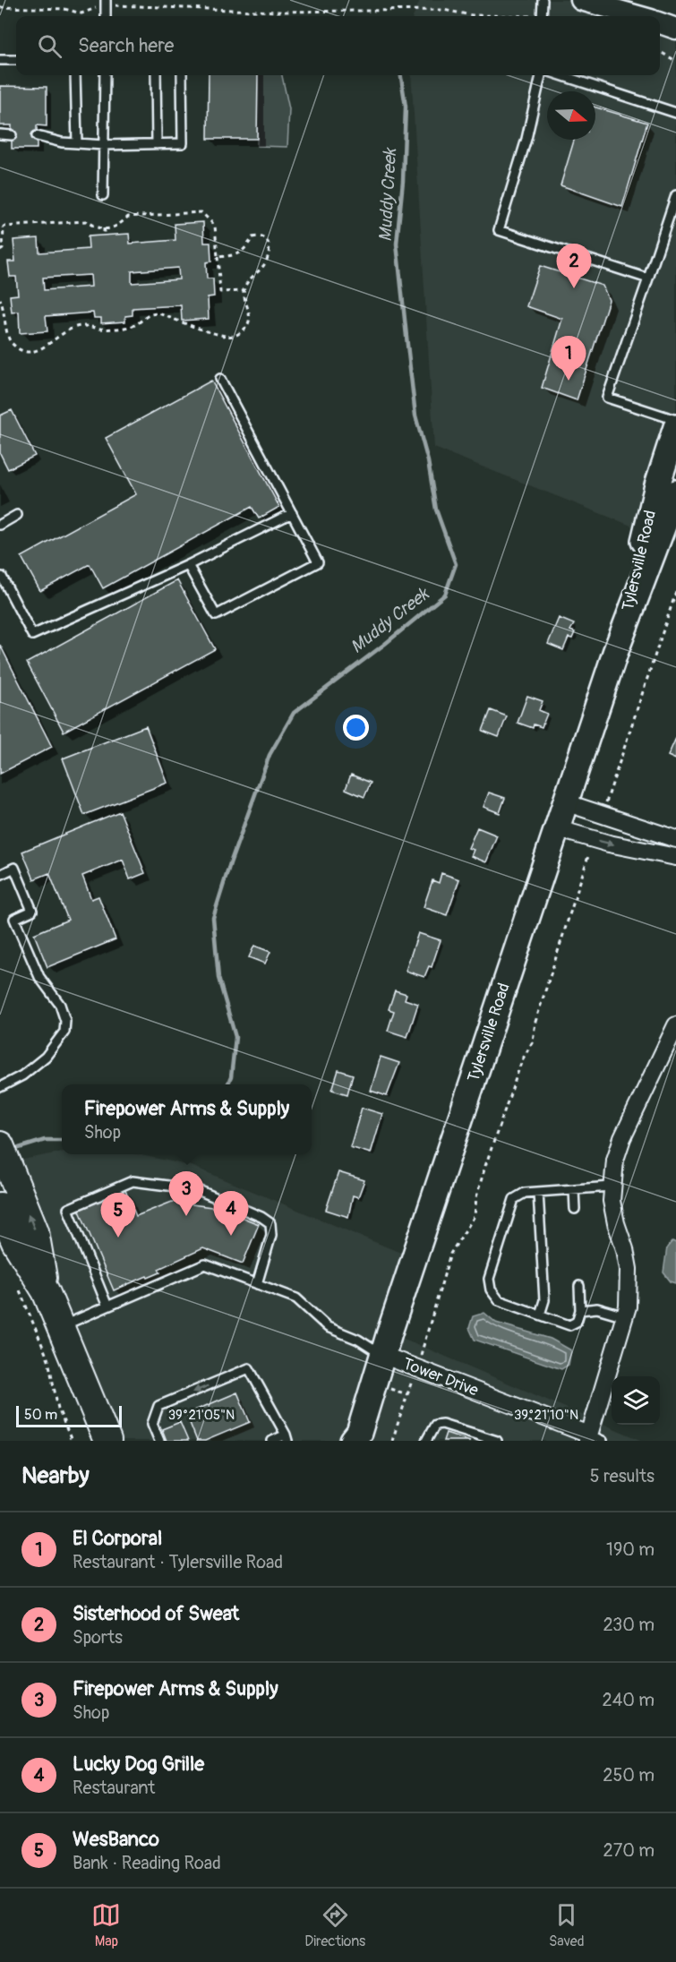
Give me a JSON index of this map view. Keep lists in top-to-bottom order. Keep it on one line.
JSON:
{"streets":{"main road":["Tylersville Road"],"street":["Tower Drive"]},"crossings":[["Tylersville Road","Tower Drive"]],"water":["Muddy Creek"],"scale_bar":"50 m","north":"right","page":{"search":"Search here","pins":["2","1","3","4","5"],"popup":["Firepower Arms & Supply","Shop"],"scale":"50 m","heading":["Nearby","5 results"],"list":[{"mark":"1","name":"El Corporal","note":"Restaurant · Tylersville Road","value":"190 m"},{"mark":"2","name":"Sisterhood of Sweat","note":"Sports","value":"230 m"},{"mark":"3","name":"Firepower Arms & Supply","note":"Shop","value":"240 m"},{"mark":"4","name":"Lucky Dog Grille","note":"Restaurant","value":"250 m"},{"mark":"5","name":"WesBanco","note":"Bank · Reading Road","value":"270 m"}],"nav":["Map","Directions","Saved"]},"coordinates":["39°21'05\"N","39°21'10\"N"]}
